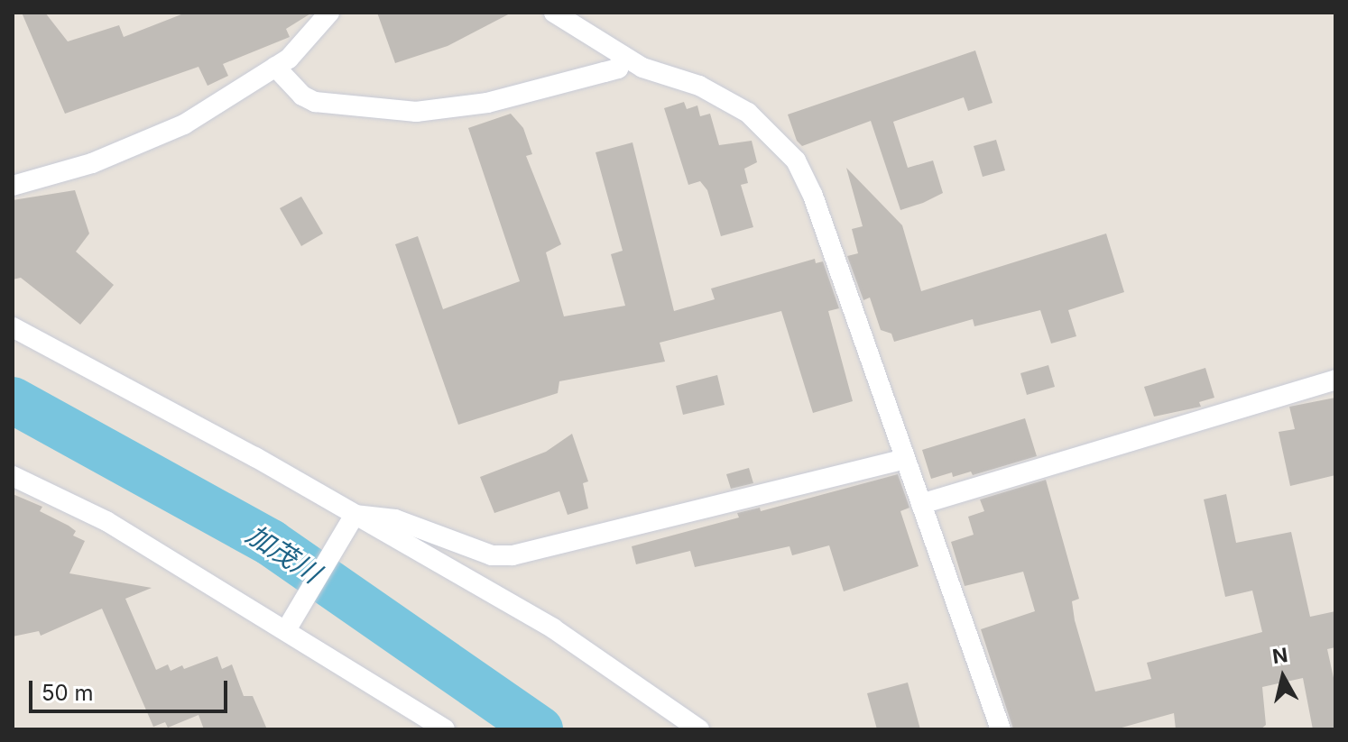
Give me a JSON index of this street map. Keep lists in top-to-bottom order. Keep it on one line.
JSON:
{"water":["加茂川"],"scale_bar":"50 m","north":"top"}
